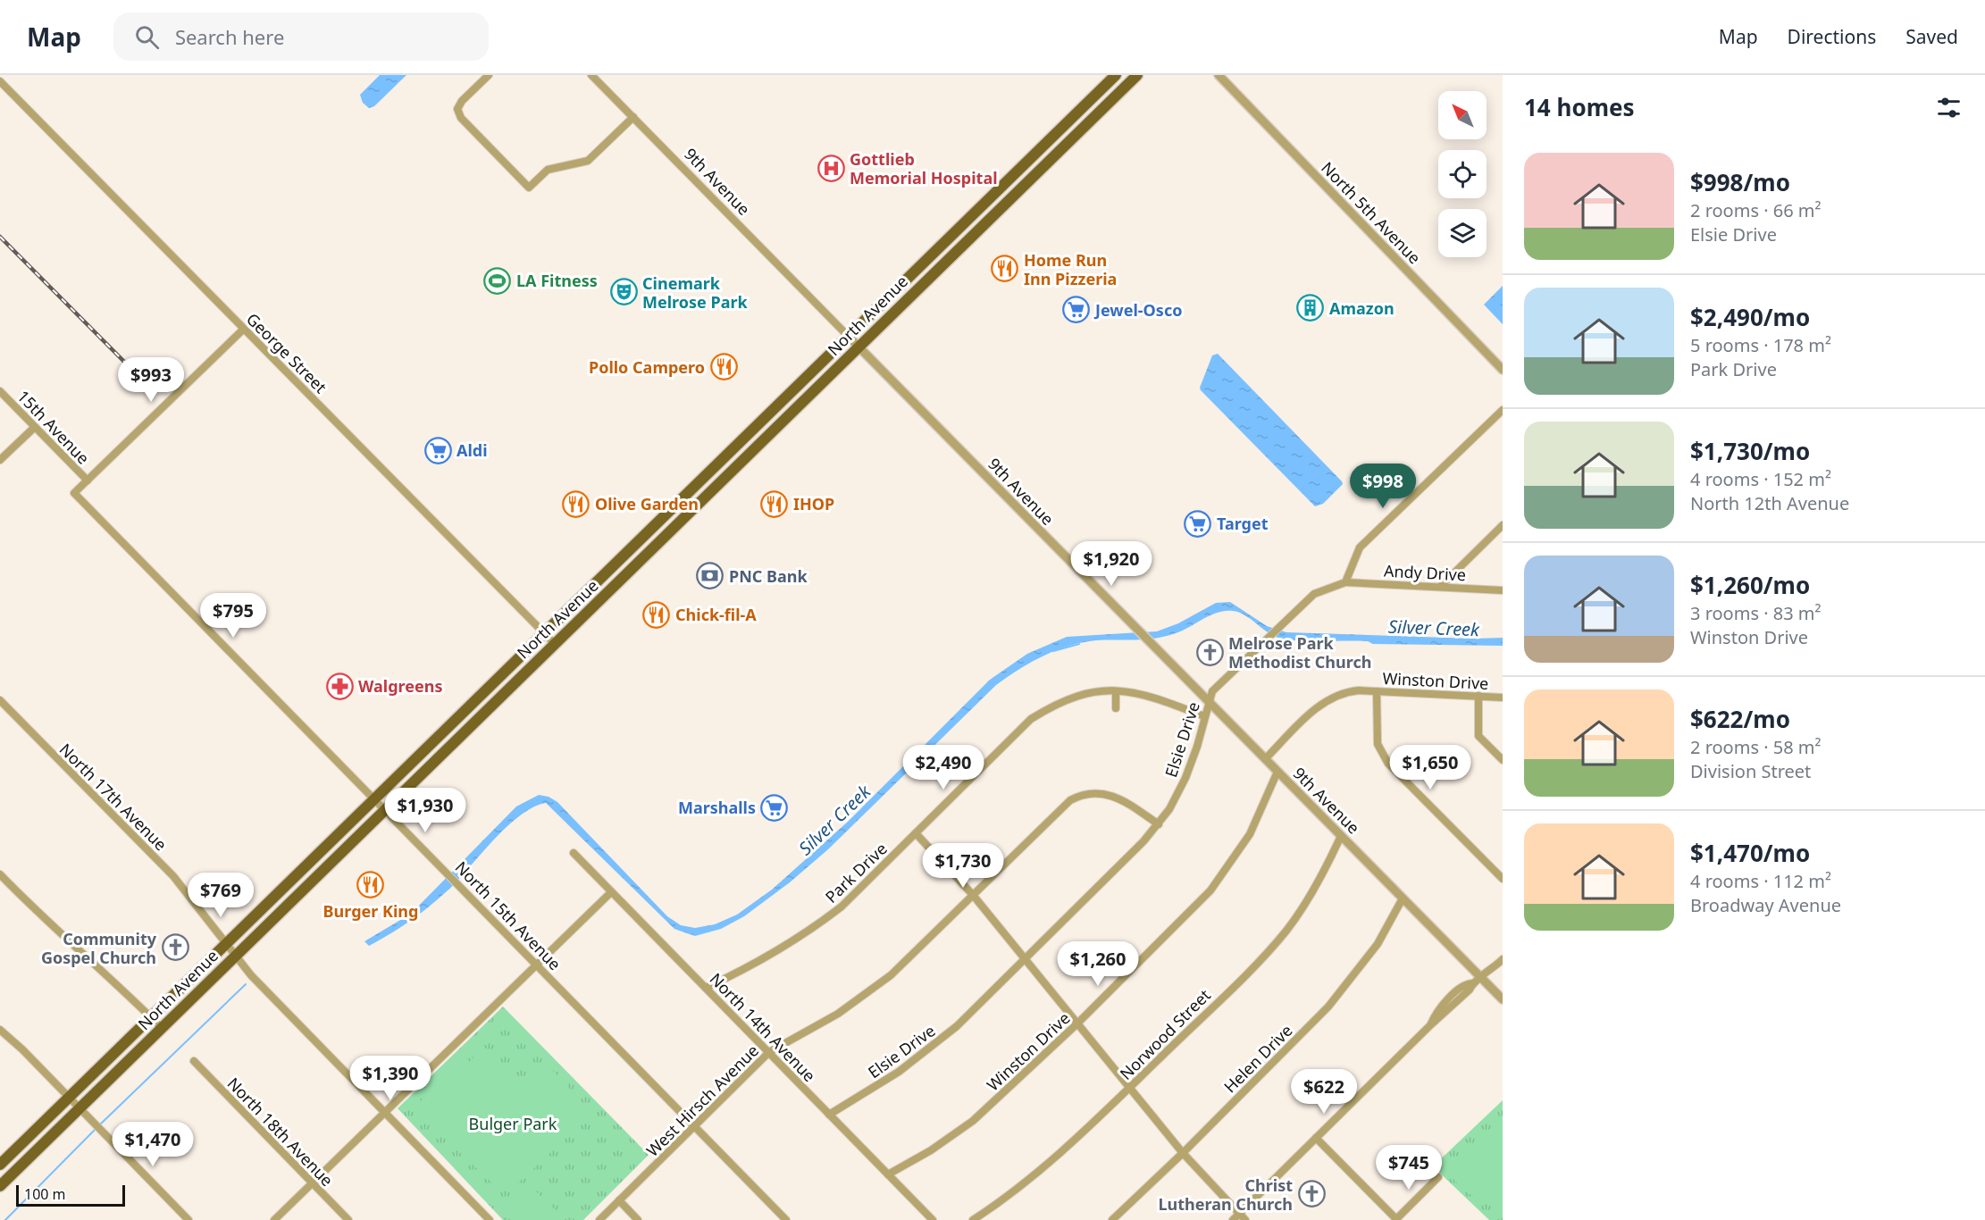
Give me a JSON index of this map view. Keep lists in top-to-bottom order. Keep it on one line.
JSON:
{"streets":{"main road":["North Avenue"],"street":["9th Avenue","North 5th Avenue","George Street","15th Avenue","Andy Drive","Winston Drive","Elsie Drive","North 17th Avenue","Park Drive","North 15th Avenue","North 14th Avenue","Norwood Street","Helen Drive","West Hirsch Avenue","North 18th Avenue"]},"crossings":[["9th Avenue","North Avenue"],["9th Avenue","Winston Drive"],["9th Avenue","Elsie Drive"],["9th Avenue","Norwood Street"],["9th Avenue","Helen Drive"],["North Avenue","George Street"],["North Avenue","North 17th Avenue"],["North Avenue","North 15th Avenue"],["15th Avenue","North 15th Avenue"],["Andy Drive","Elsie Drive"],["Winston Drive","North 14th Avenue"],["Elsie Drive","Park Drive"],["Elsie Drive","North 14th Avenue"],["Elsie Drive","West Hirsch Avenue"],["Park Drive","North 14th Avenue"],["North 15th Avenue","West Hirsch Avenue"],["North 14th Avenue","West Hirsch Avenue"]],"water":["Silver Creek"],"parks":["Bulger Park"],"places":{"hospital":["Gottlieb Memorial Hospital"],"restaurant":["Home Run Inn Pizzeria","Pollo Campero","Olive Garden","IHOP","Chick-fil-A","Burger King"],"sports":["LA Fitness"],"theatre":["Cinemark Melrose Park"],"building":["Amazon"],"supermarket":["Jewel-Osco","Aldi","Target","Marshalls"],"bank":["PNC Bank"],"church":["Melrose Park Methodist Church","Community Gospel Church","Christ Lutheran Church"],"pharmacy":["Walgreens"]},"scale_bar":"100 m","north":"top left","page":{"header":"Map","search":"Search here","nav":["Map","Directions","Saved"],"heading":"14 homes","list":[{"name":"$998/mo","note":"2 rooms · 66 m² · Elsie Drive"},{"name":"$2,490/mo","note":"5 rooms · 178 m² · Park Drive"},{"name":"$1,730/mo","note":"4 rooms · 152 m² · North 12th Avenue"},{"name":"$1,260/mo","note":"3 rooms · 83 m² · Winston Drive"},{"name":"$622/mo","note":"2 rooms · 58 m² · Division Street"},{"name":"$1,470/mo","note":"4 rooms · 112 m² · Broadway Avenue"}],"price":["$993","$998","$1,920","$795","$2,490","$1,650","$1,930","$1,730","$769","$1,260","$1,390","$622","$1,470","$745"],"scale":"100 m"}}
